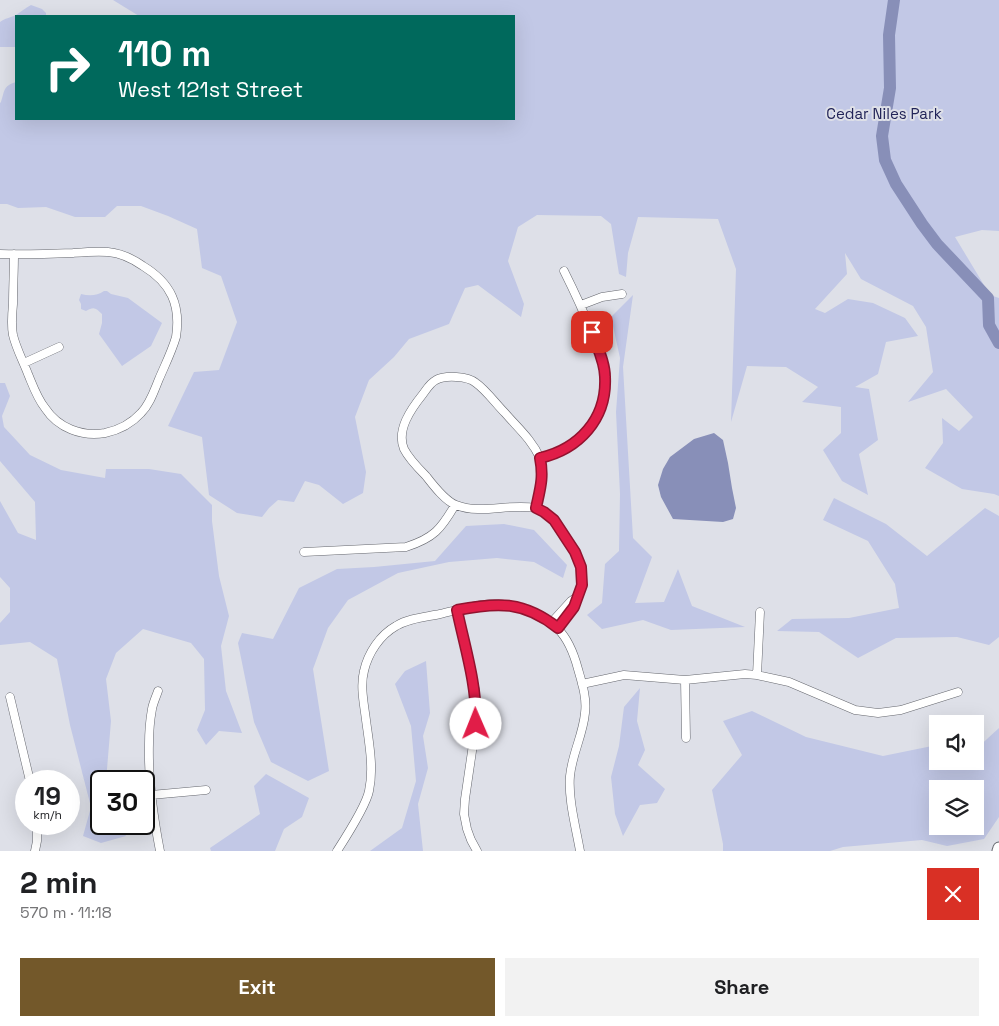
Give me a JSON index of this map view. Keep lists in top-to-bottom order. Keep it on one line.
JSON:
{"parks":["Cedar Niles Park"],"page":{"turn":["110 m","West 121st Street"],"speed":"19 km/h","limit":"30","heading":["2 min","570 m · 11:18"],"buttons":["Exit","Share"]}}
